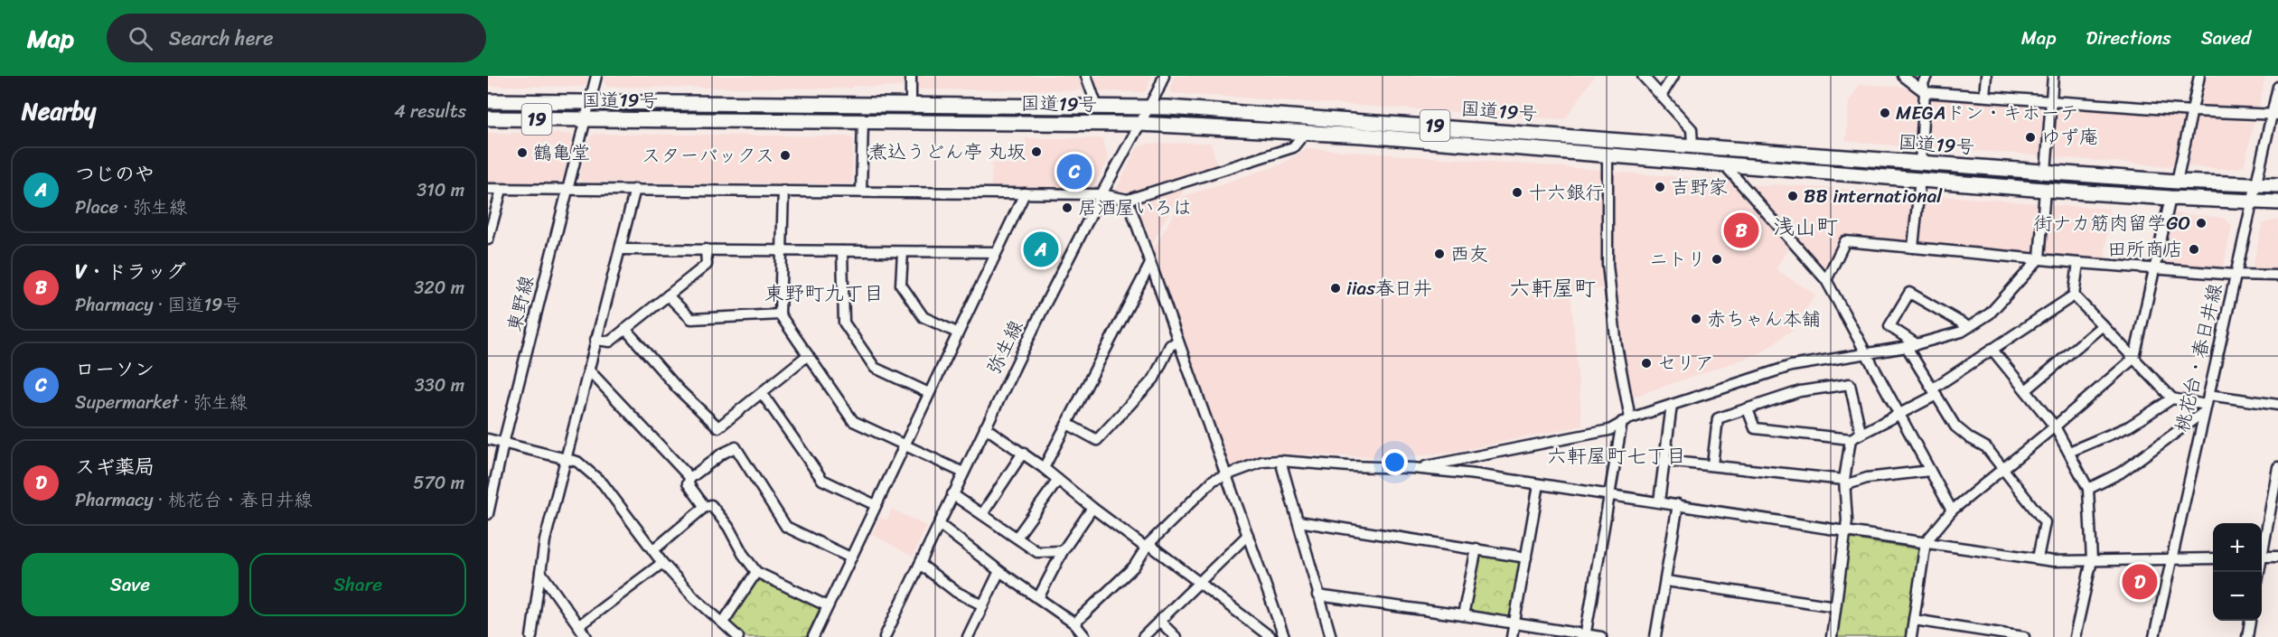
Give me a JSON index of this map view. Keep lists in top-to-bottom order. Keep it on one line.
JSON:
{"streets":{"highway":["国道19号","19"],"street":["東野線","弥生線","桃花台・春日井線"]},"crossings":[["国道19号","東野線"],["国道19号","弥生線"],["国道19号","桃花台・春日井線"]],"districts":["浅山町","六軒屋町","東野町九丁目","六軒屋町七丁目"],"places":["MEGAドン・キホーテ","ゆず庵","煮込うどん亭 丸坂","鶴亀堂","スターバックス","吉野家","十六銀行","BB international","居酒屋いろは","街ナカ筋肉留学GO","田所商店","西友","ニトリ","iias春日井","赤ちゃん本舗","セリア"],"page":{"header":"Map","search":"Search here","nav":["Map","Directions","Saved"],"heading":["Nearby","4 results"],"list":[{"mark":"A","name":"つじのや","note":"Place · 弥生線","value":"310 m"},{"mark":"B","name":"V・ドラッグ","note":"Pharmacy · 国道19号","value":"320 m"},{"mark":"C","name":"ローソン","note":"Supermarket · 弥生線","value":"330 m"},{"mark":"D","name":"スギ薬局","note":"Pharmacy · 桃花台・春日井線","value":"570 m"}],"pins":["C","B","A","D"],"map_buttons":["+","−"],"buttons":["Save","Share"]}}
